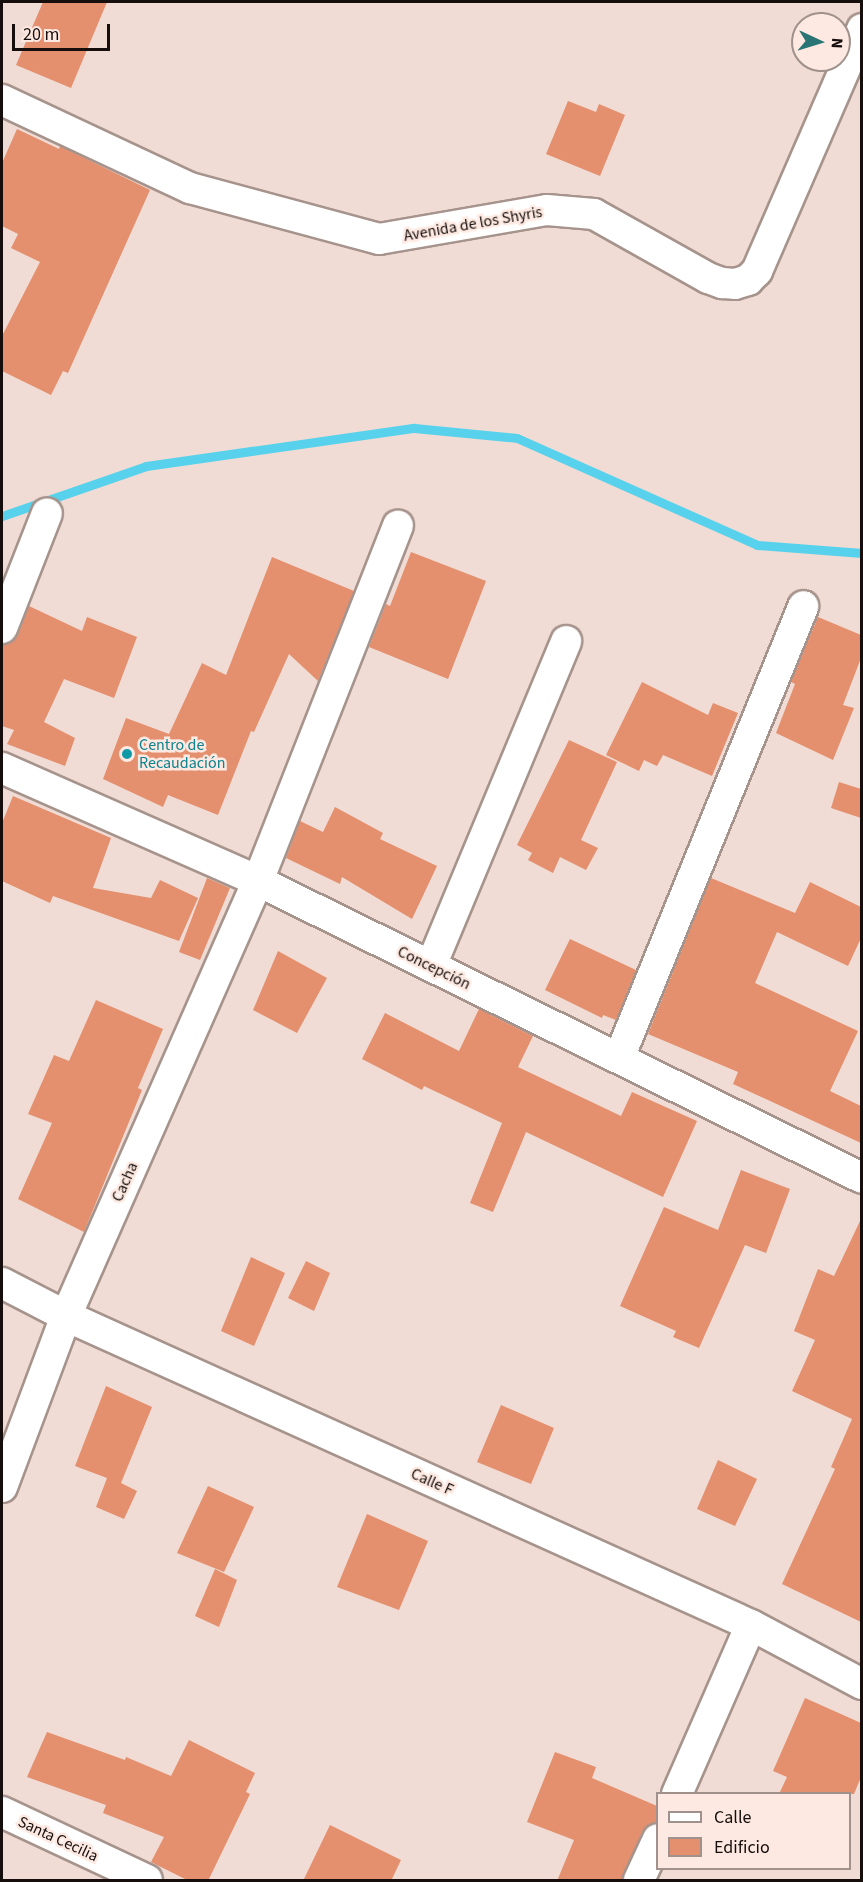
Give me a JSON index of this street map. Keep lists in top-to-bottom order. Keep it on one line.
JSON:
{"streets":{"street":["Avenida de los Shyris","Concepción","Cacha","Calle F","Santa Cecilia"]},"crossings":[["Concepción","Cacha"],["Cacha","Calle F"]],"places":["Centro de Recaudación"],"legend":["Calle","Edificio"],"scale_bar":"20 m","north":"right"}
